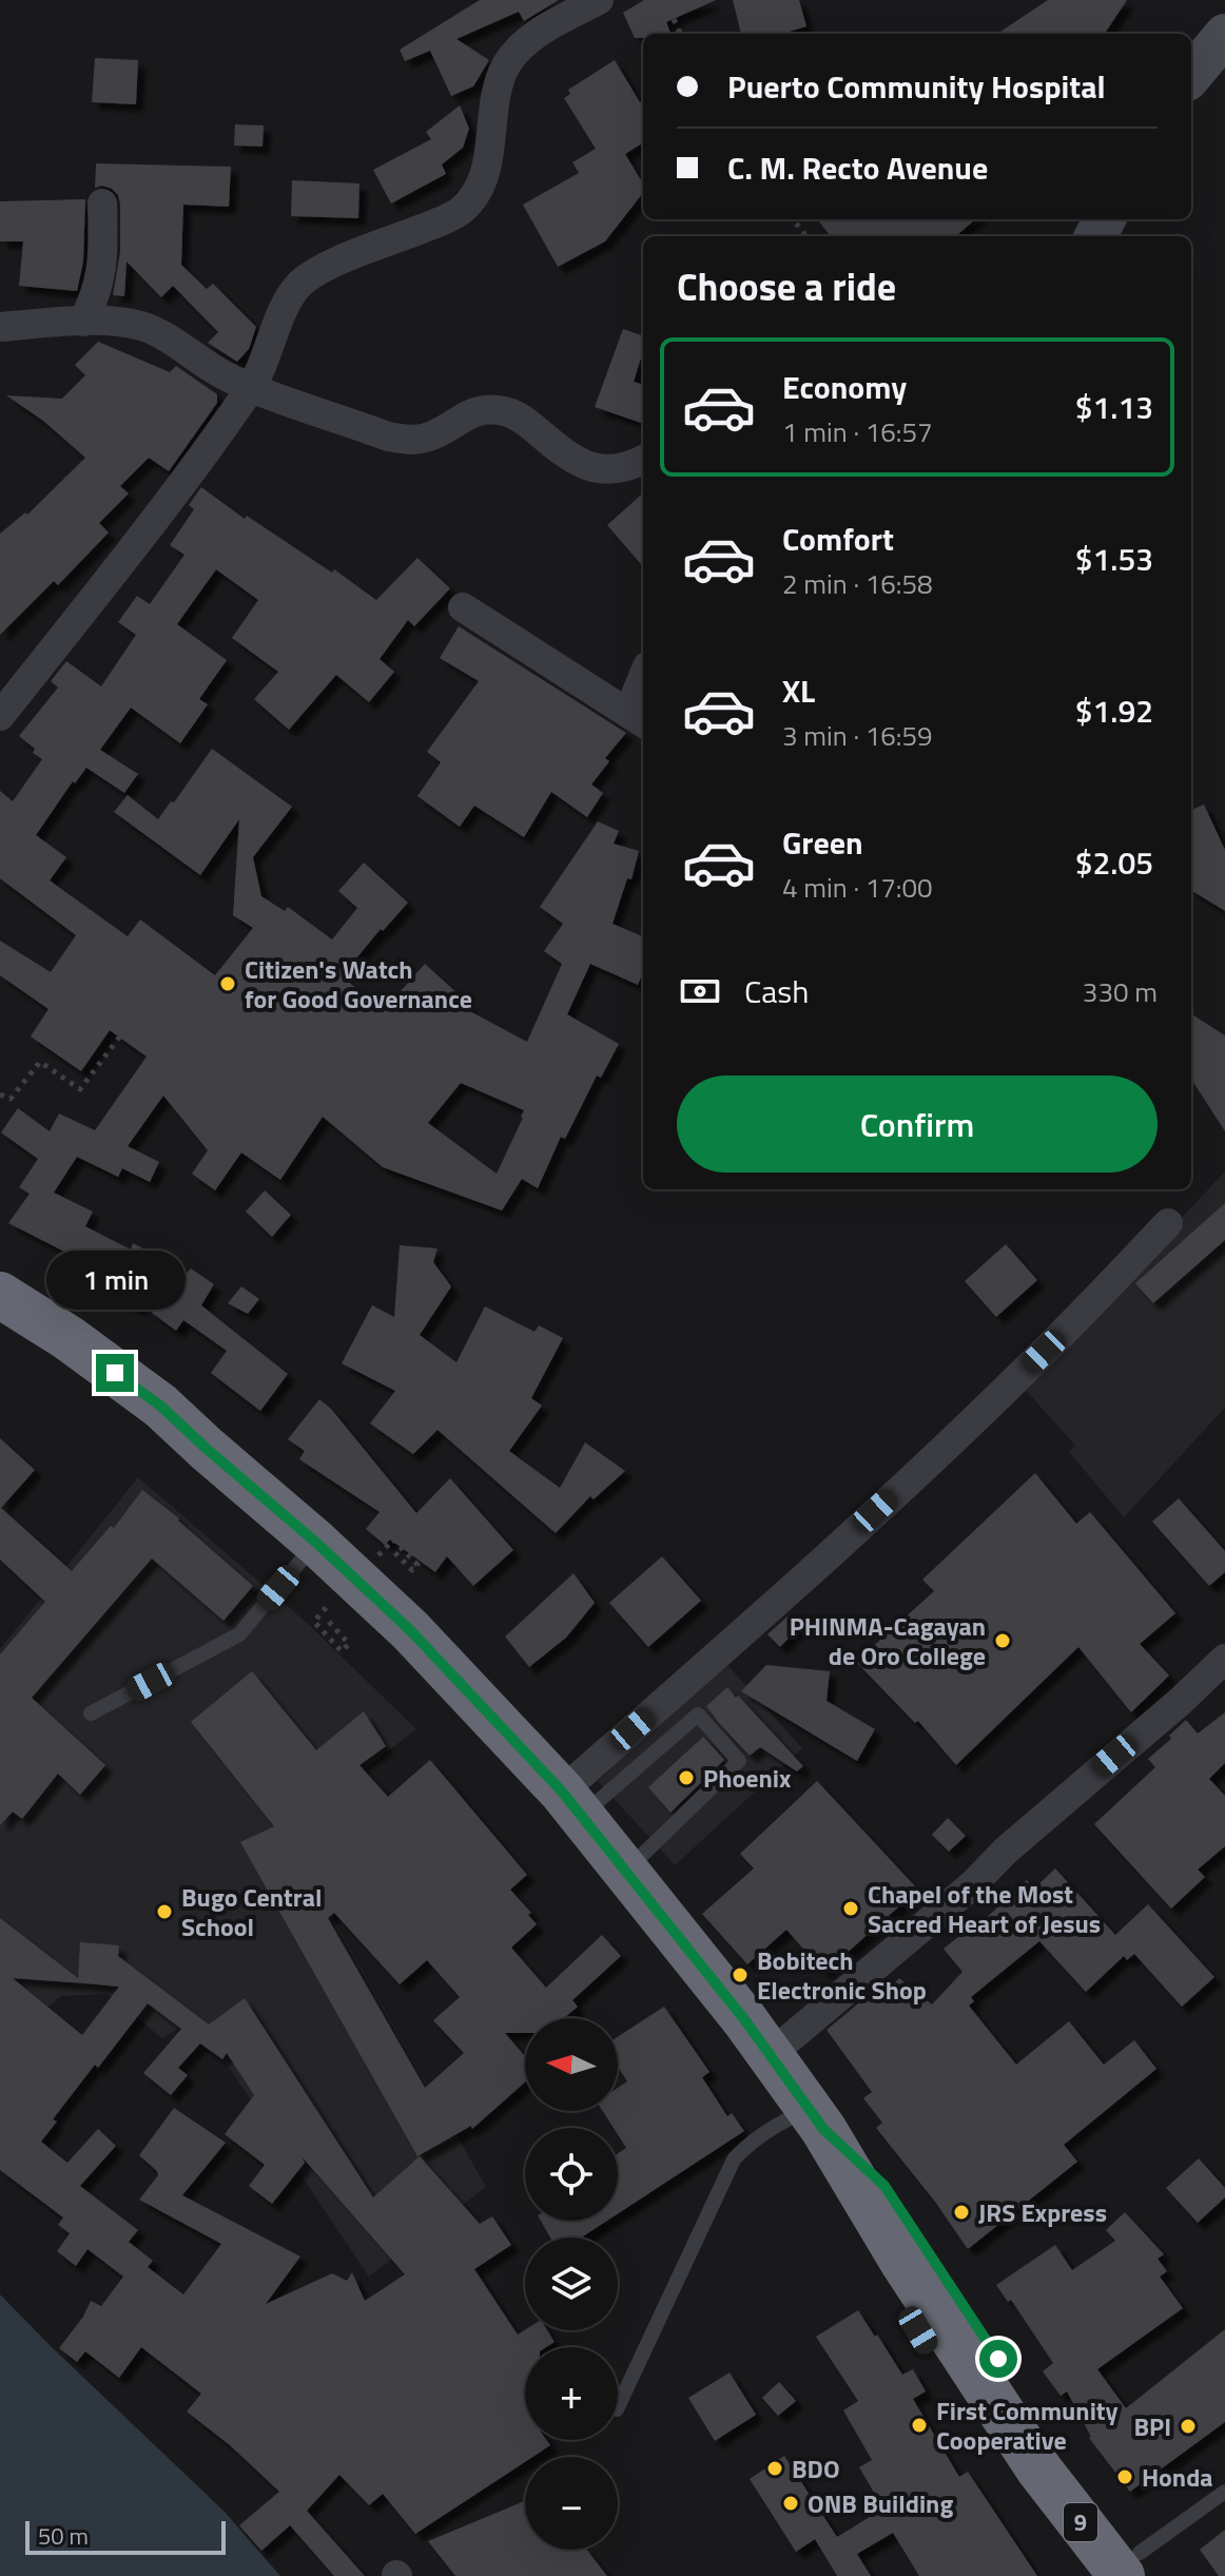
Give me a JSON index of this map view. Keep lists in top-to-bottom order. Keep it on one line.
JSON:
{"streets":{"highway":["9"]},"places":["Citizen's Watch for Good Governance","PHINMA-Cagayan de Oro College","Phoenix","Chapel of the Most Sacred Heart of Jesus","Bugo Central School","Bobitech Electronic Shop","JRS Express","First Community Cooperative","BPI","BDO","Honda","ONB Building"],"scale_bar":"50 m","north":"left","page":{"banner":["Puerto Community Hospital","C. M. Recto Avenue"],"heading":"Choose a ride","list":[{"name":"Economy","note":"1 min · 16:57","value":"$1.13"},{"name":"Comfort","note":"2 min · 16:58","value":"$1.53"},{"name":"XL","note":"3 min · 16:59","value":"$1.92"},{"name":"Green","note":"4 min · 17:00","value":"$2.05"}],"pay":["Cash","330 m"],"buttons":"Confirm","bubble":"1 min","map_buttons":["+","−"],"scale":"50 m"}}
